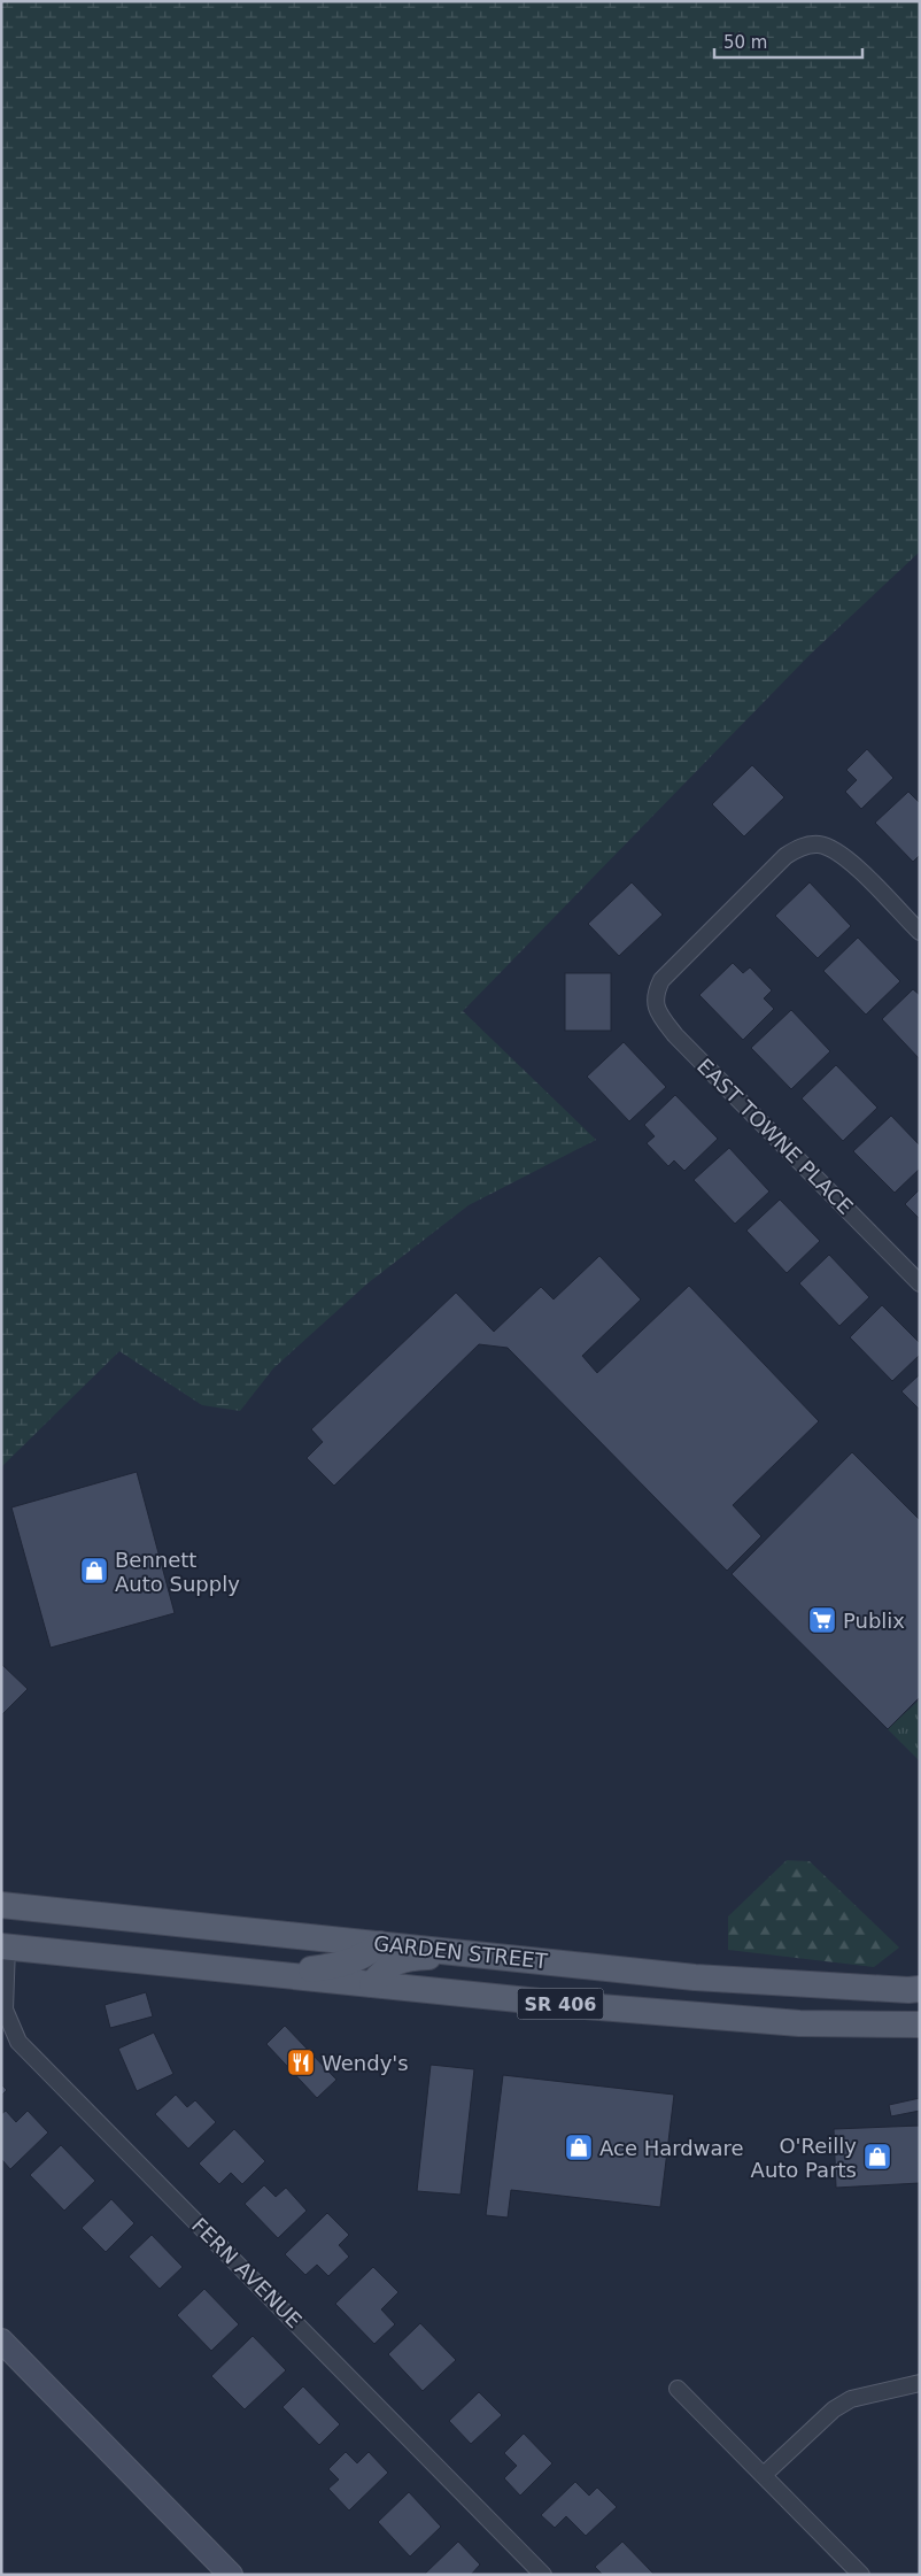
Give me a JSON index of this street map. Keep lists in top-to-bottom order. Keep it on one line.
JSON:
{"streets":{"main road":["GARDEN STREET","SR 406"],"street":["EAST TOWNE PLACE","FERN AVENUE"]},"crossings":[["GARDEN STREET","FERN AVENUE"]],"places":{"shop":["Bennett Auto Supply","Ace Hardware","O'Reilly Auto Parts"],"supermarket":["Publix"],"restaurant":["Wendy's"]},"scale_bar":"50 m"}
